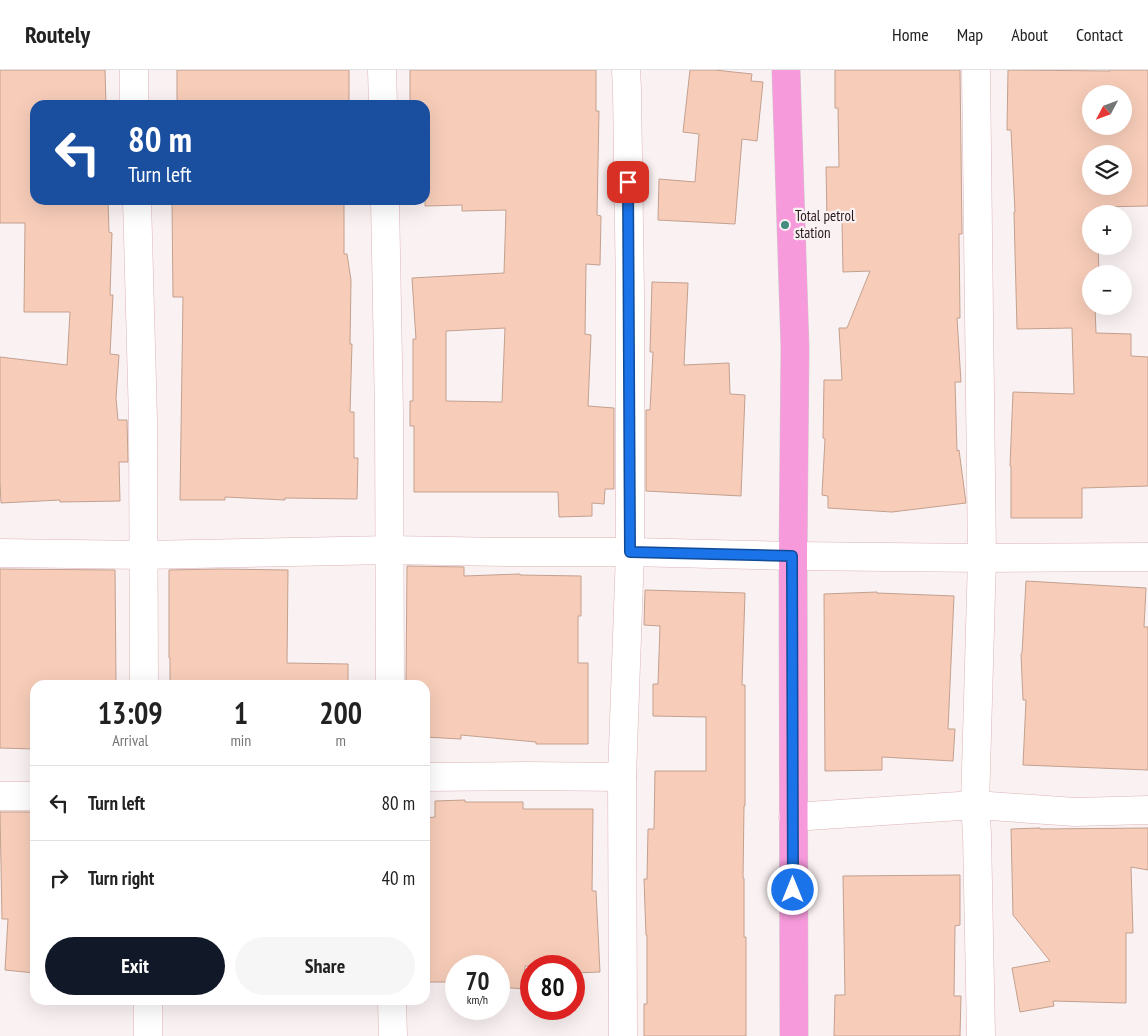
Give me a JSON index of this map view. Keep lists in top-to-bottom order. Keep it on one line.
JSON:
{"places":["Total petrol station"],"north":"bottom left","page":{"header":"Routely","nav":["Home","Map","About","Contact"],"map_buttons":["+","−"],"turn":["80 m","Turn left"],"eta":["13:09","Arrival","1","min","200","m"],"list":[{"name":"Turn left","value":"80 m"},{"name":"Turn right","value":"40 m"}],"buttons":["Exit","Share"],"speed":"70 km/h","limit":"80"}}
